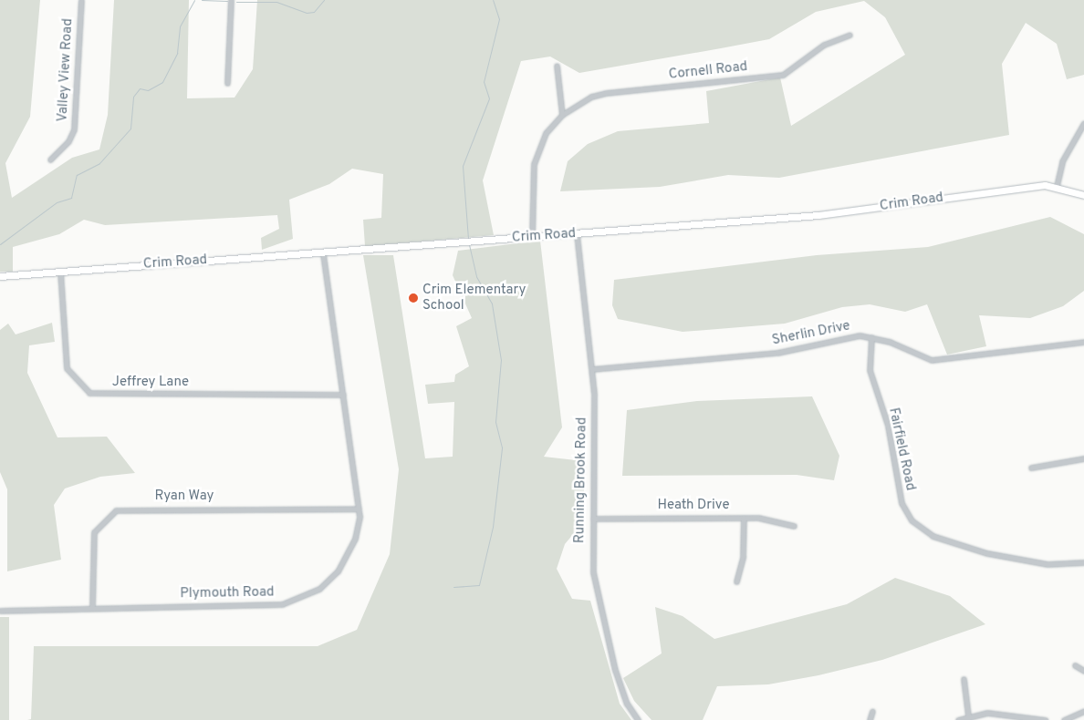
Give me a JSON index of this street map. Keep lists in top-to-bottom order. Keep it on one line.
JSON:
{"streets":{"street":["Valley View Road","Cornell Road","Crim Road","Sherlin Drive","Jeffrey Lane","Fairfield Road","Running Brook Road","Ryan Way","Heath Drive","Plymouth Road"]},"crossings":[["Crim Road","Jeffrey Lane"],["Crim Road","Running Brook Road"],["Crim Road","Plymouth Road"],["Sherlin Drive","Fairfield Road"],["Sherlin Drive","Running Brook Road"],["Jeffrey Lane","Plymouth Road"],["Running Brook Road","Heath Drive"],["Ryan Way","Plymouth Road"]],"places":["Crim Elementary School"]}
